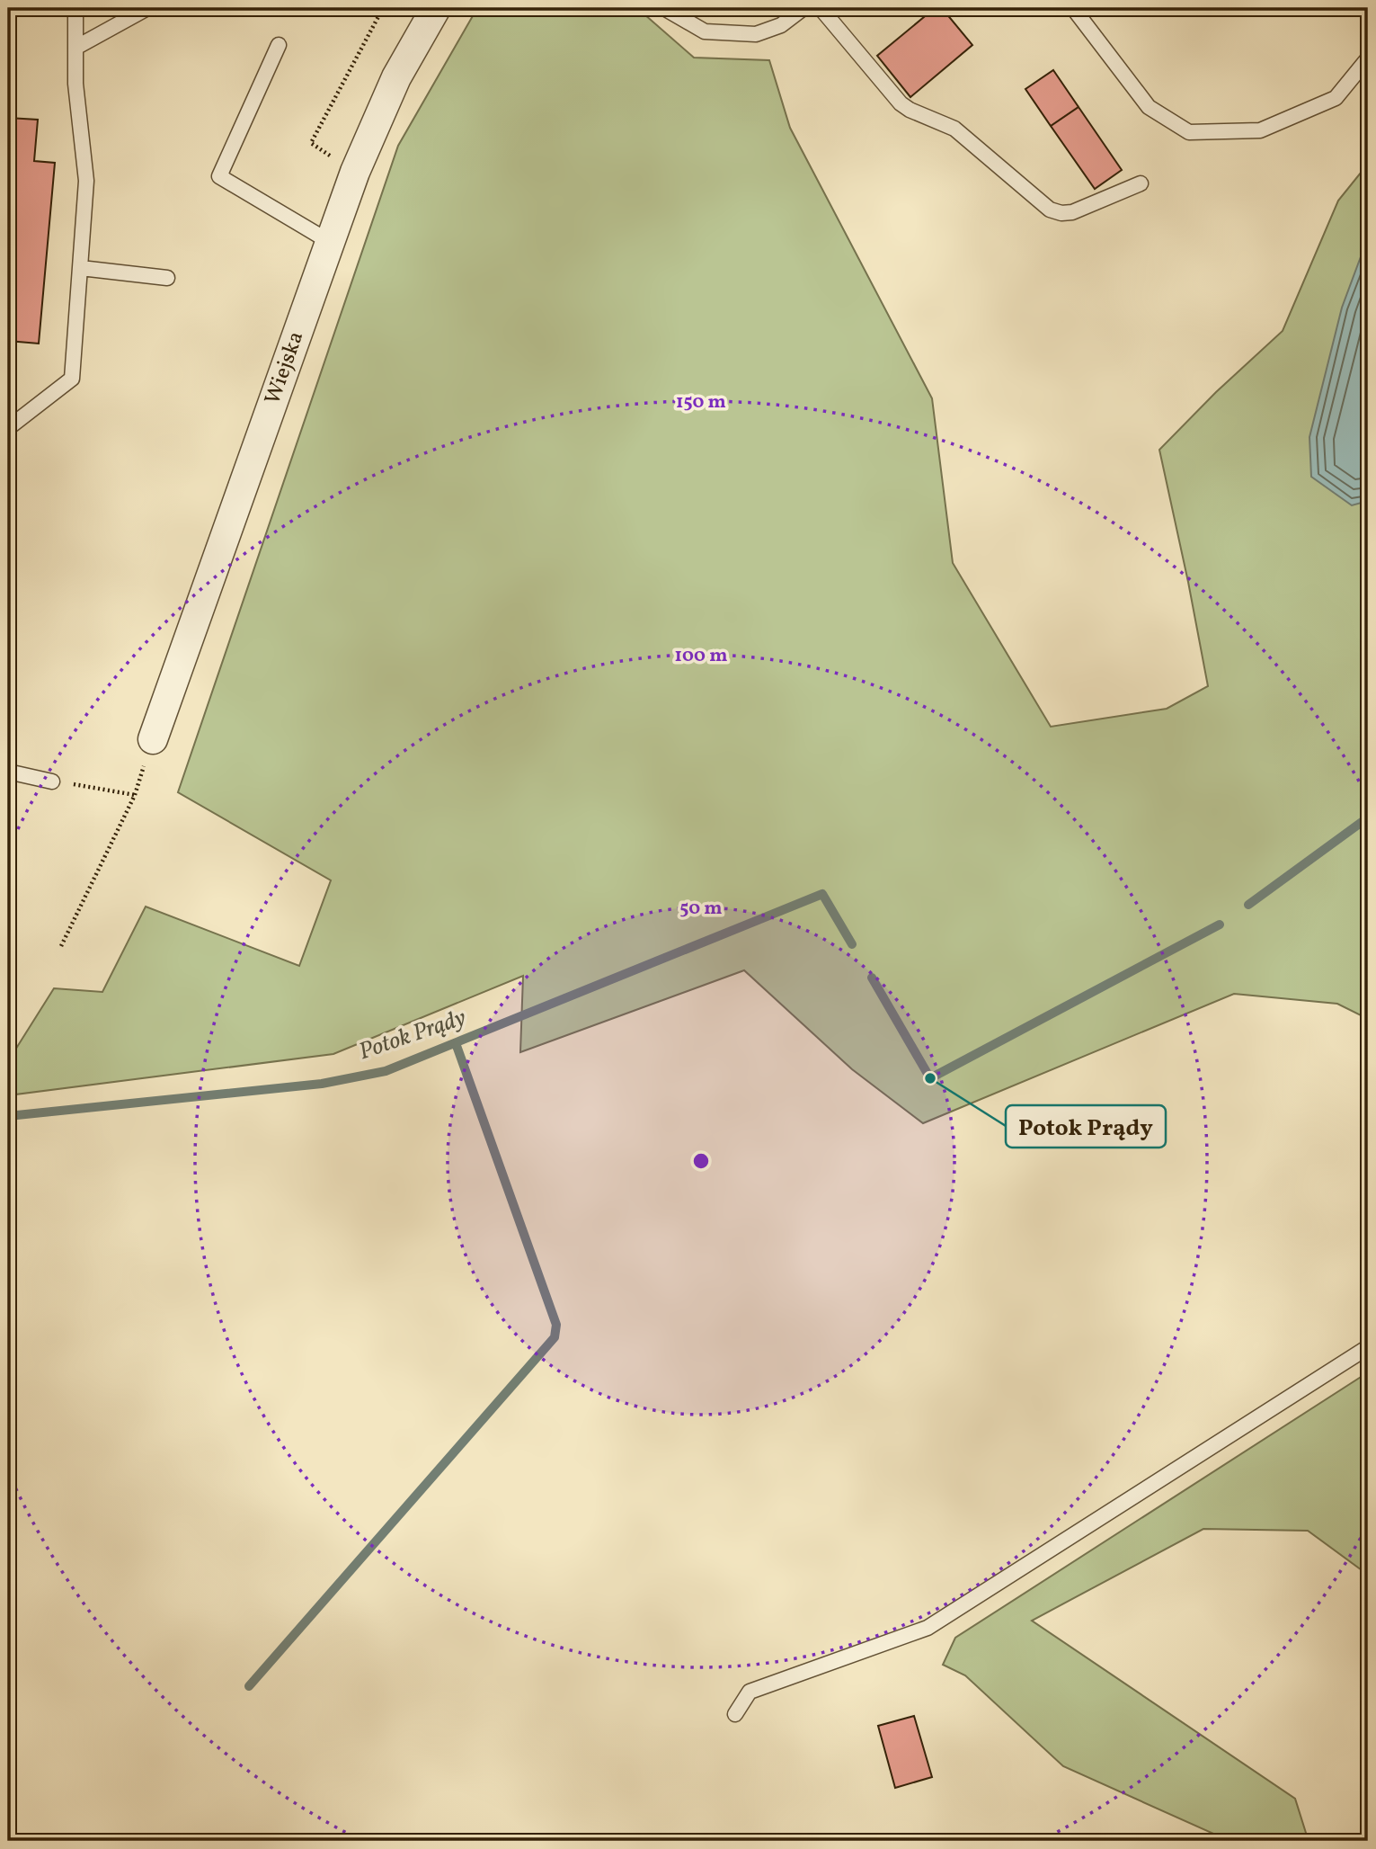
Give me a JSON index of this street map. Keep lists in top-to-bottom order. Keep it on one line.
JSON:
{"streets":{"street":["Wiejska"]},"water":["Potok Prądy"],"places":["Potok Prądy"],"rings":["150 m","100 m","50 m"]}
